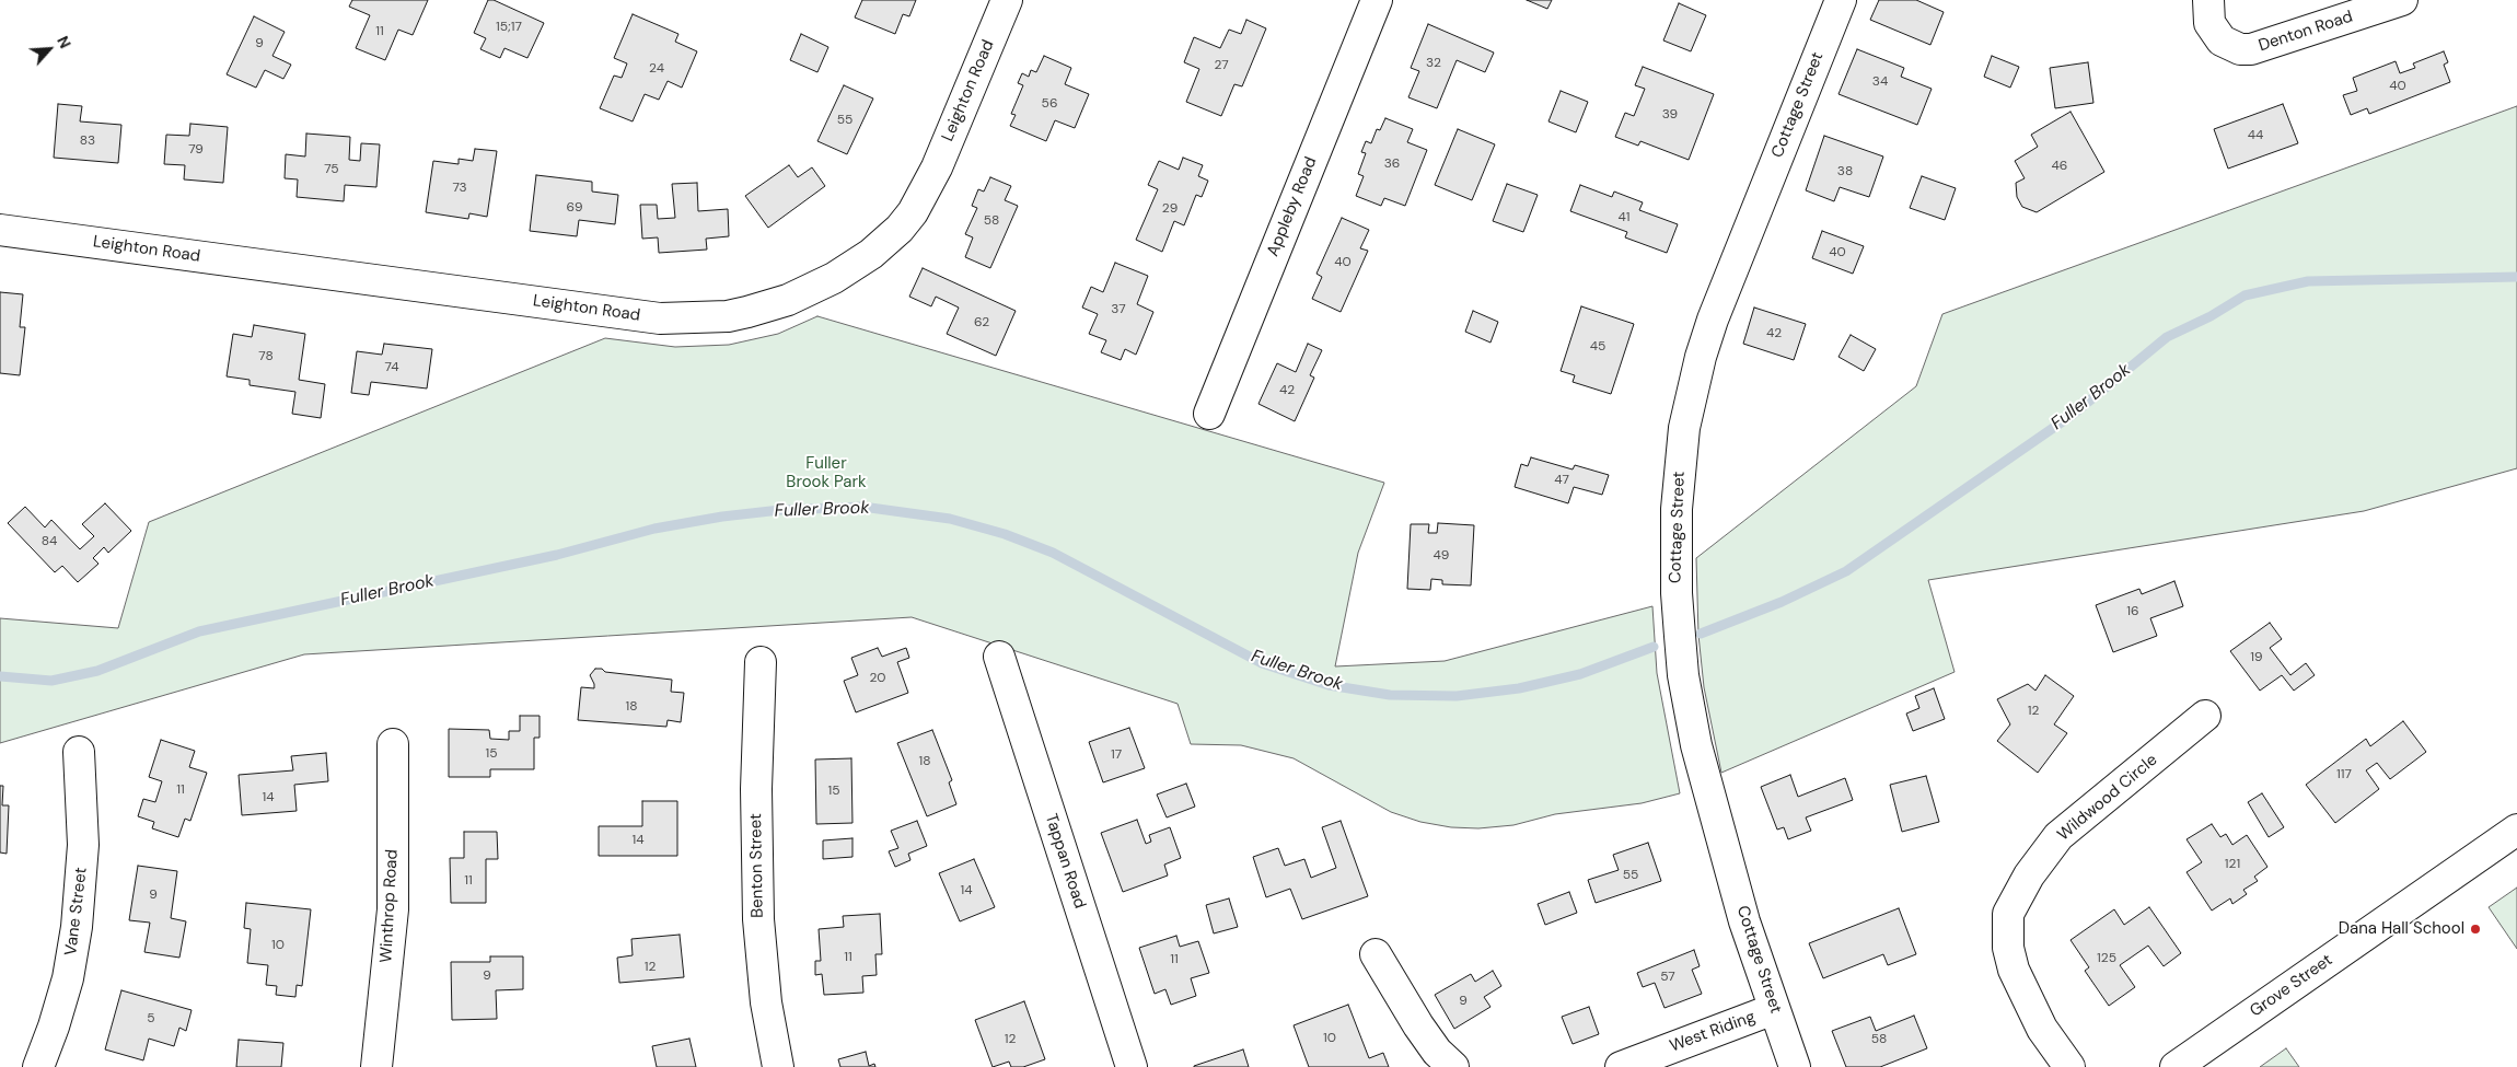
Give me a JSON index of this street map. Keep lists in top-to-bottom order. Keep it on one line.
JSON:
{"streets":{"street":["Denton Road","Leighton Road","Cottage Street","Appleby Road","Wildwood Circle","Tappan Road","Benton Street","Winthrop Road","Vane Street","Grove Street","West Riding"]},"crossings":[["Cottage Street","West Riding"]],"water":["Fuller Brook"],"parks":["Fuller Brook Park"],"places":["Dana Hall School"],"house_numbers":["15;17","11","9","32","27","24","34","40","56","39","55","44","83","79","36","46","75","38","73","69","29","41","58","40","40","37","62","42","45","78","74","42","47","84","49","16","19","20","18","12","15","17","18","117","11","15","14","14","121","55","11","14","9","10","11","125","11","12","9","57","9","5","10","12","58"],"north":"top right"}
